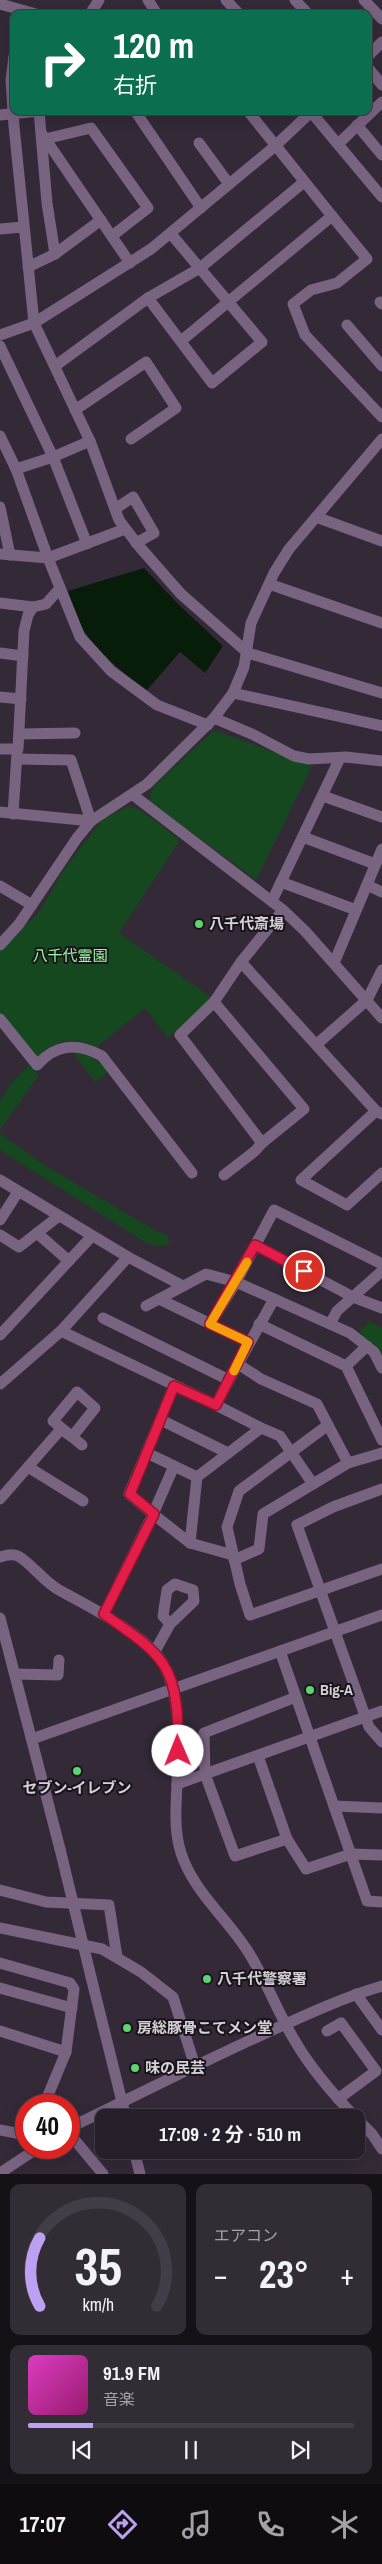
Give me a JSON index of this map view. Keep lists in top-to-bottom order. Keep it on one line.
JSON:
{"parks":["八千代霊園"],"places":["八千代斎場","Big-A","セブン-イレブン","八千代警察署","房総豚骨こてメン堂","味の民芸"],"page":{"turn":["120 m","右折"],"limit":"40","trip":"17:09 · 2 分 · 510 m","tile":"エアコン","heat":["−","23°","+"],"song":["91.9 FM","音楽"],"tabs":"17:07","gauge":["35","km/h"]}}
